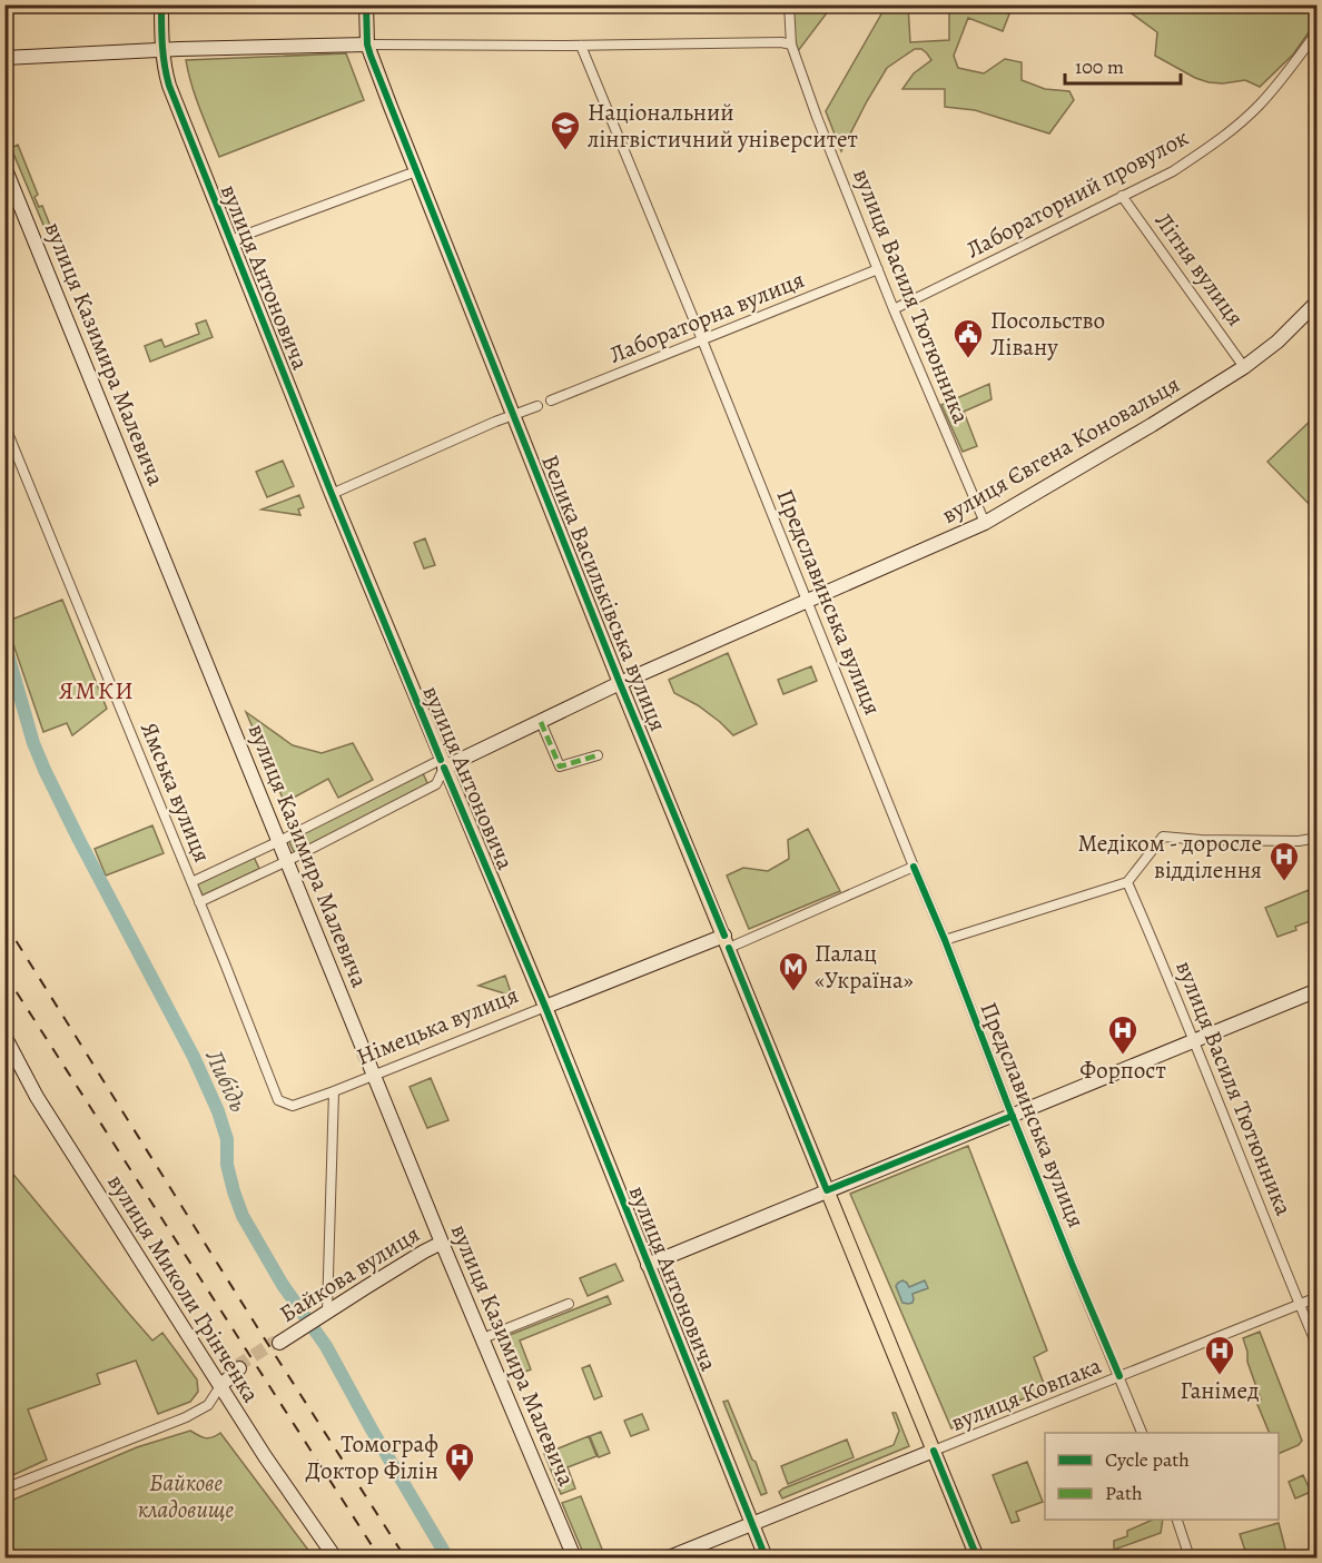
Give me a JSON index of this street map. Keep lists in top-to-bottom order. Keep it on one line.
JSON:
{"streets":{"main road":["вулиця Антоновича","вулиця Казимира Малевича","вулиця Євгена Коновальця","Велика Васильківська вулиця","Німецька вулиця","Байкова вулиця","вулиця Миколи Грінченка","вулиця Ковпака"],"street":["Лабораторний провулок","Літня вулиця","вулиця Василя Тютюнника","Лабораторна вулиця","Предславинська вулиця","Ямська вулиця"]},"crossings":[["Лабораторний провулок","Літня вулиця"],["Лабораторний провулок","вулиця Василя Тютюнника"],["Літня вулиця","вулиця Євгена Коновальця"],["вулиця Антоновича","вулиця Євгена Коновальця"],["вулиця Антоновича","Німецька вулиця"],["вулиця Антоновича","вулиця Ковпака"],["вулиця Василя Тютюнника","Лабораторна вулиця"],["вулиця Василя Тютюнника","вулиця Євгена Коновальця"],["вулиця Василя Тютюнника","вулиця Ковпака"],["Лабораторна вулиця","Предславинська вулиця"],["вулиця Казимира Малевича","Німецька вулиця"],["вулиця Казимира Малевича","Байкова вулиця"],["вулиця Євгена Коновальця","Велика Васильківська вулиця"],["вулиця Євгена Коновальця","Предславинська вулиця"],["Велика Васильківська вулиця","Німецька вулиця"],["Велика Васильківська вулиця","вулиця Ковпака"],["Предславинська вулиця","Німецька вулиця"],["Предславинська вулиця","вулиця Ковпака"],["Ямська вулиця","Німецька вулиця"]],"districts":["ЯМКИ"],"water":["Либідь"],"parks":["Байкове кладовище"],"places":{"school or university":["Національний лінгвістичний університет"],"public building":["Посольство Лівану"],"hospital":["Медіком - доросле відділення","Форпост","Ганімед","Томограф Доктор Філін"],"metro station":["Палац «Україна»"]},"legend":["Cycle path","Path"],"scale_bar":"100 m"}
